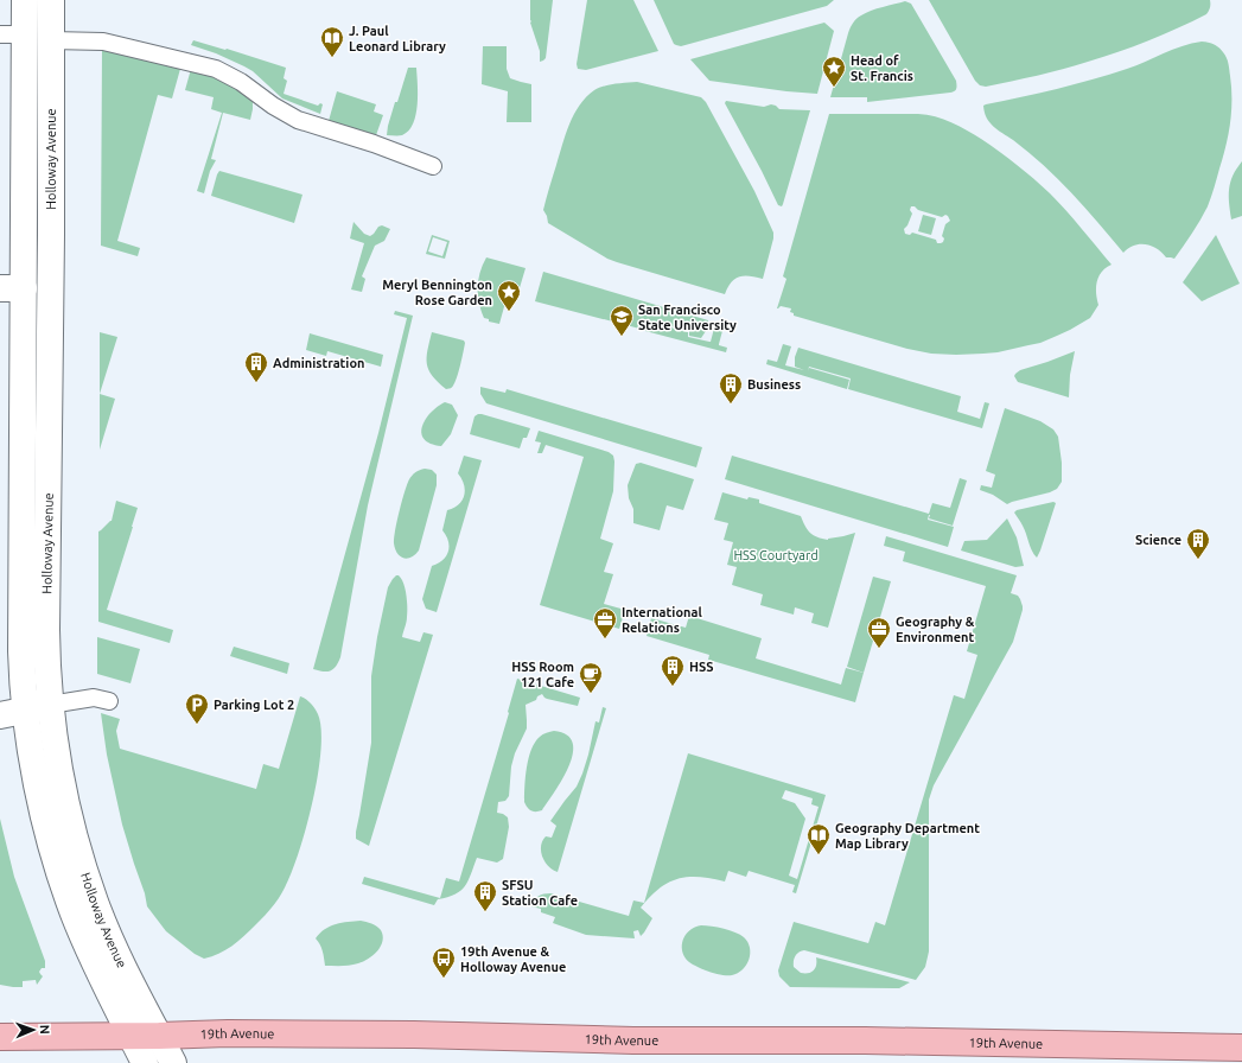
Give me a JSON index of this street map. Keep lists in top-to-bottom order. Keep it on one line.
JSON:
{"streets":{"highway":["19th Avenue"],"street":["Holloway Avenue"]},"crossings":[["Holloway Avenue","19th Avenue"]],"parks":["HSS Courtyard"],"places":{"library":["J. Paul Leonard Library","Geography Department Map Library"],"place":["Head of St. Francis","Meryl Bennington Rose Garden"],"school or university":["San Francisco State University"],"building":["Administration","Business","Science","HSS","SFSU Station Cafe"],"office":["International Relations","Geography & Environment"],"cafe":["HSS Room 121 Cafe"],"parking":["Parking Lot 2"],"bus stop":["19th Avenue & Holloway Avenue"]},"north":"right"}
